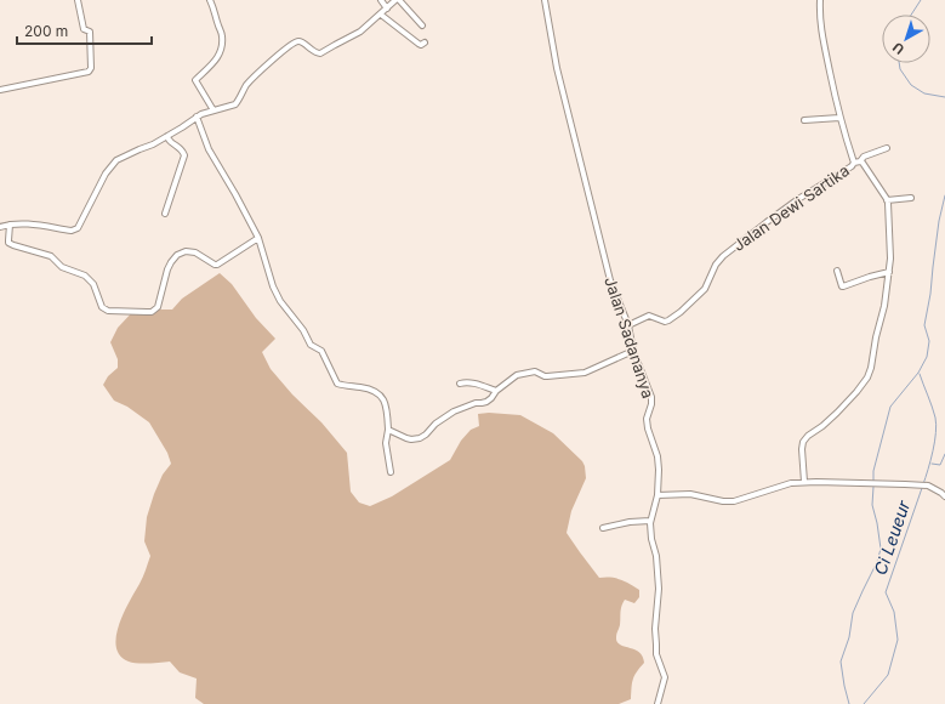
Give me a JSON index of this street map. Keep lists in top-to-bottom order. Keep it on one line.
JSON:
{"streets":{"street":["Jalan Dewi Sartika","Jalan Sadananya"]},"crossings":[["Jalan Dewi Sartika","Jalan Sadananya"]],"water":["Ci Leueur"],"scale_bar":"200 m","north":"bottom left"}
